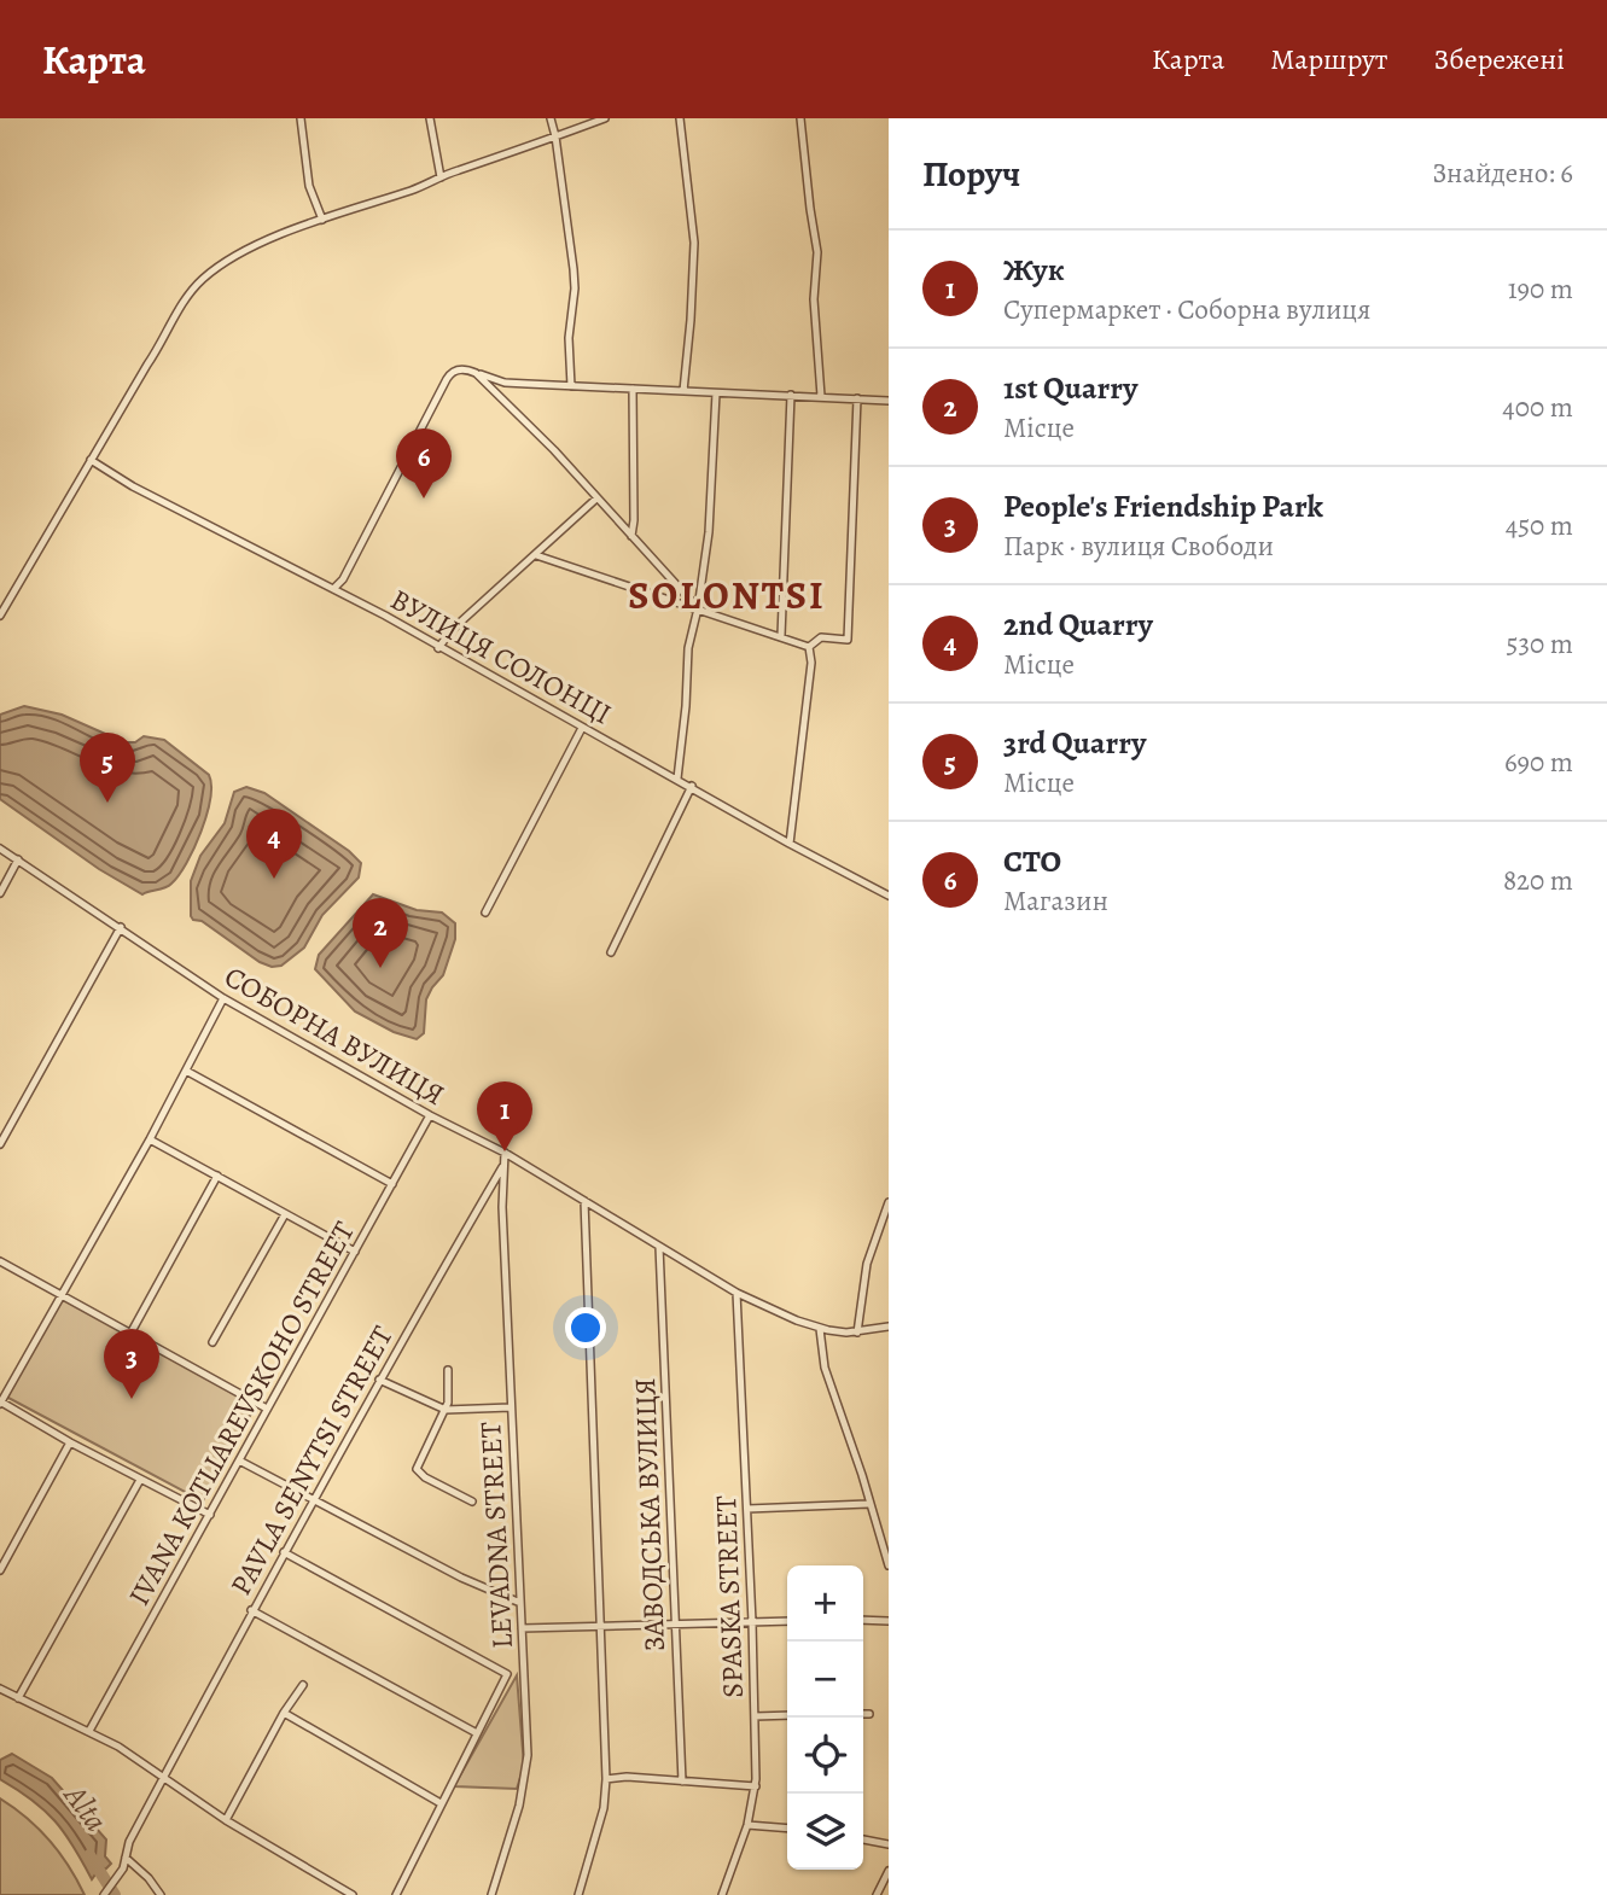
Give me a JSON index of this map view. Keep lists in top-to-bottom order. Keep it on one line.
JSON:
{"streets":{"street":["ВУЛИЦЯ СОЛОНЦІ","СОБОРНА ВУЛИЦЯ","IVANA KOTLIAREVSKOHO STREET","PAVLA SENYTSI STREET","ЗАВОДСЬКА ВУЛИЦЯ","LEVADNA STREET","SPASKA STREET"]},"crossings":[["СОБОРНА ВУЛИЦЯ","IVANA KOTLIAREVSKOHO STREET"],["СОБОРНА ВУЛИЦЯ","ЗАВОДСЬКА ВУЛИЦЯ"],["СОБОРНА ВУЛИЦЯ","SPASKA STREET"],["PAVLA SENYTSI STREET","LEVADNA STREET"]],"districts":["SOLONTSI"],"water":["Alta"],"page":{"header":"Карта","nav":["Карта","Маршрут","Збережені"],"heading":["Поруч","Знайдено: 6"],"list":[{"mark":"1","name":"Жук","note":"Супермаркет · Соборна вулиця","value":"190 m"},{"mark":"2","name":"1st Quarry","note":"Місце","value":"400 m"},{"mark":"3","name":"People's Friendship Park","note":"Парк · вулиця Свободи","value":"450 m"},{"mark":"4","name":"2nd Quarry","note":"Місце","value":"530 m"},{"mark":"5","name":"3rd Quarry","note":"Місце","value":"690 m"},{"mark":"6","name":"СТО","note":"Магазин","value":"820 m"}],"pins":["6","5","4","2","1","3"],"map_buttons":["+","−"]}}
